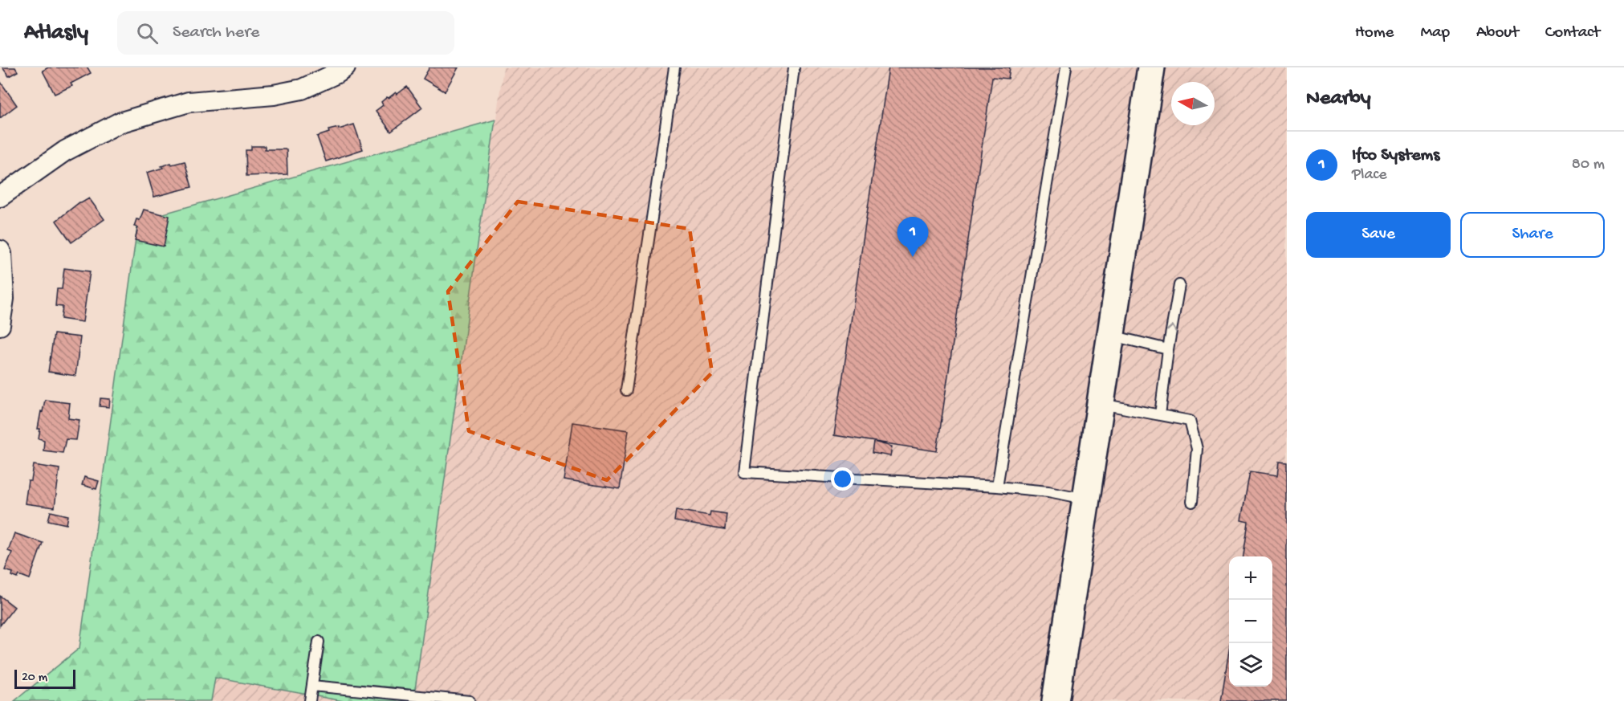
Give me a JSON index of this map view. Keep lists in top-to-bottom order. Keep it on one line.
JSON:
{"scale_bar":"20 m","north":"left","page":{"header":"Atlasly","search":"Search here","nav":["Home","Map","About","Contact"],"heading":"Nearby","list":[{"mark":"1","name":"Ifco Systems","note":"Place","value":"80 m"}],"buttons":["Save","Share"],"pins":"1","map_buttons":["+","−"],"scale":"20 m"}}
